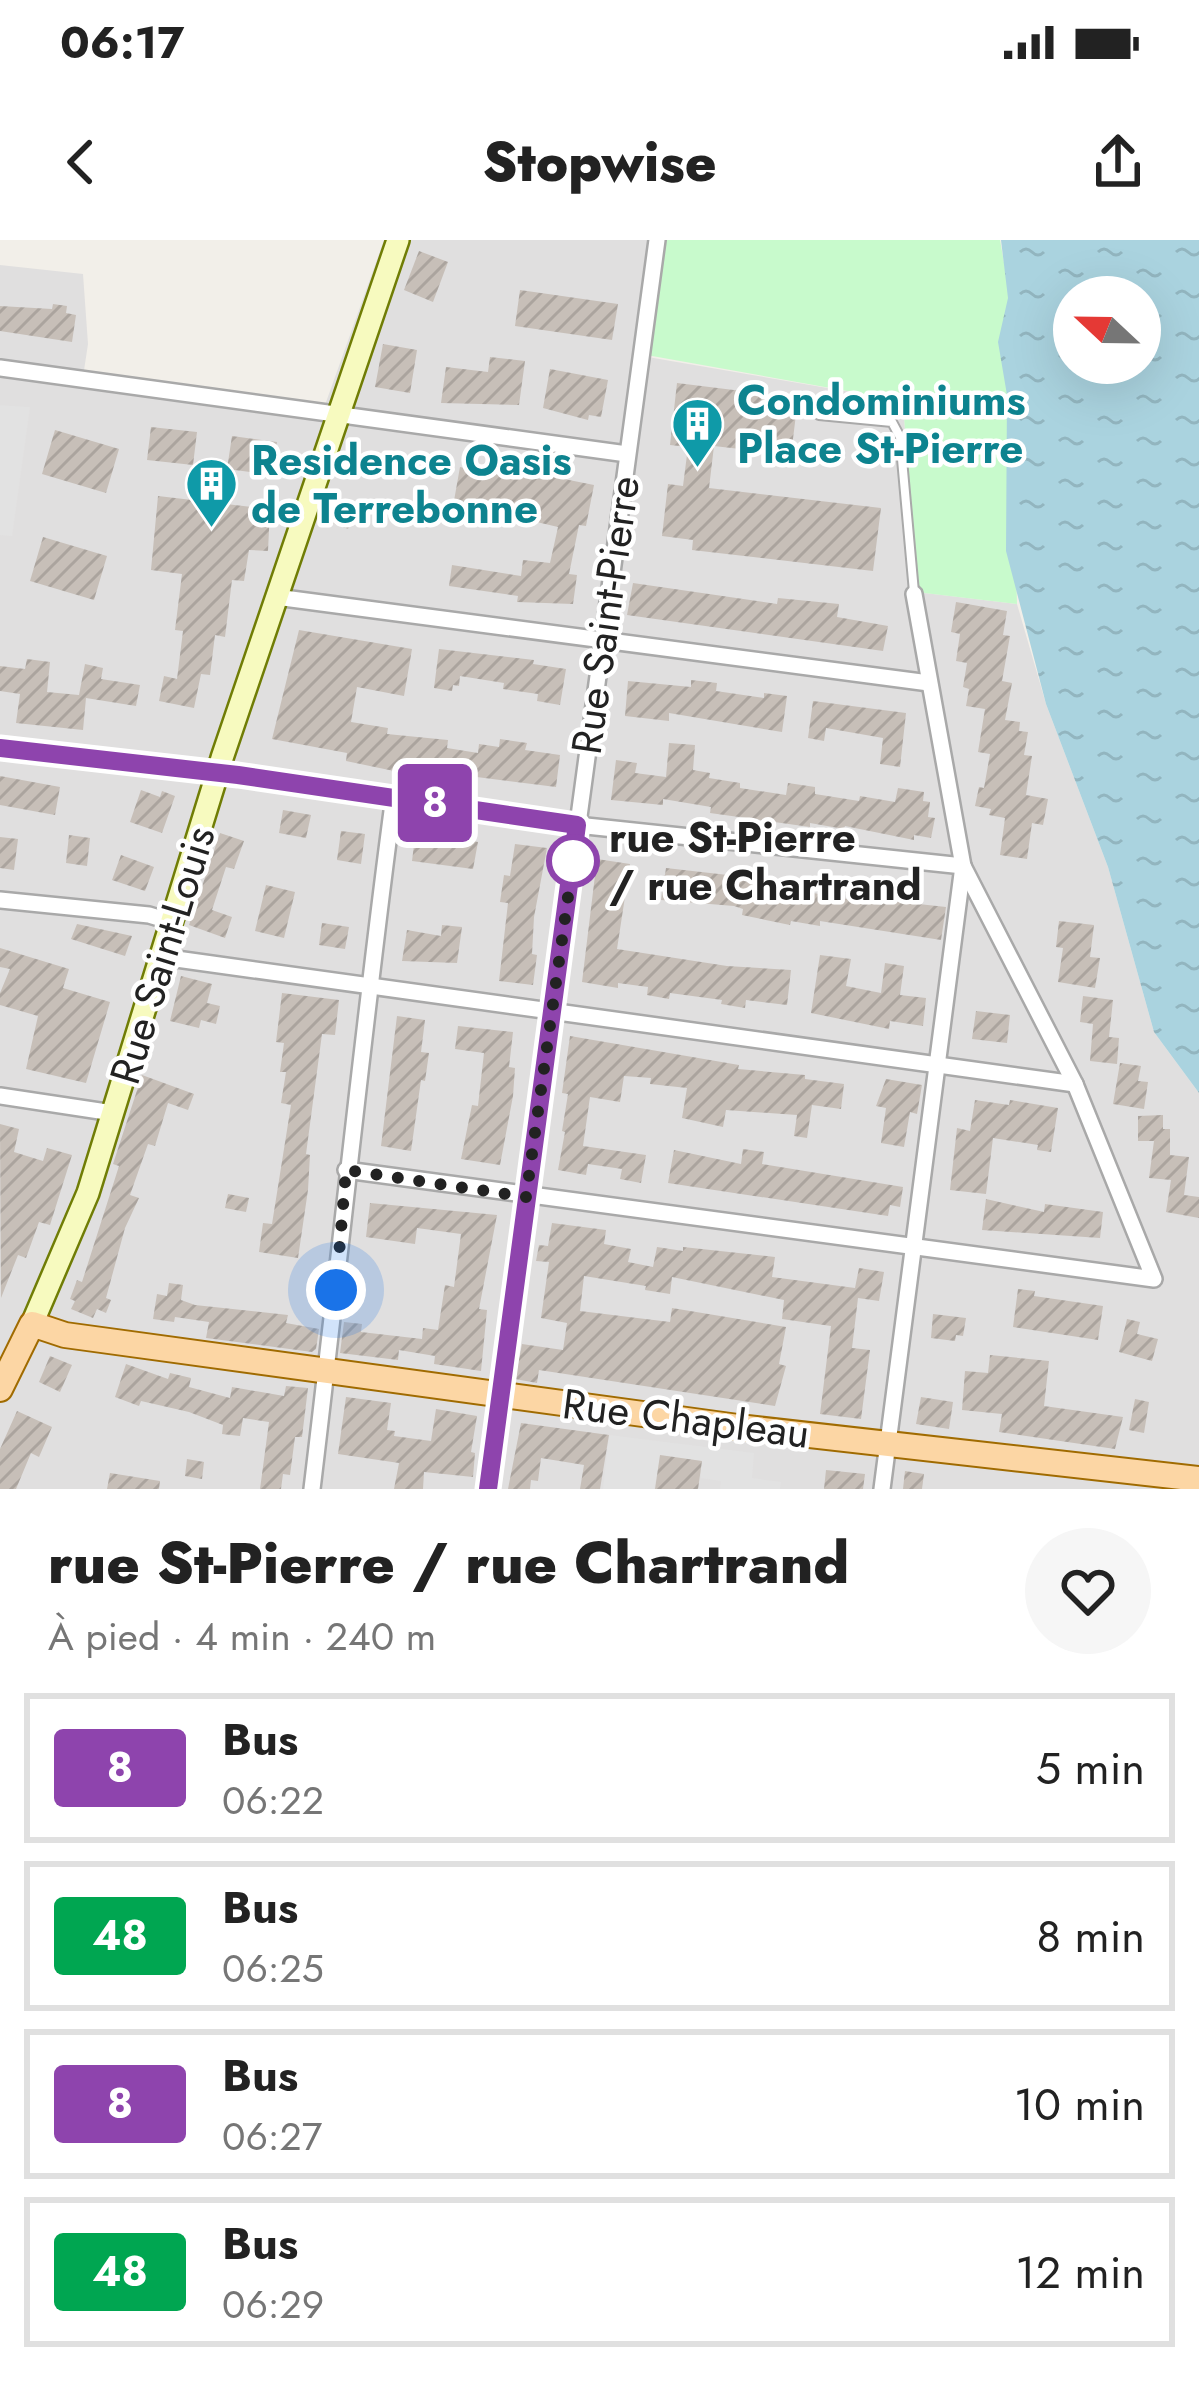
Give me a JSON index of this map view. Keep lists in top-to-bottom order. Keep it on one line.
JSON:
{"streets":{"main road":["Rue Saint-Louis","Rue Chapleau"],"street":["Rue Saint-Pierre"]},"crossings":[["Rue Saint-Pierre","Rue Chapleau"],["Rue Saint-Louis","Rue Chapleau"]],"places":{"building":["Condominiums Place St-Pierre","Residence Oasis de Terrebonne"],"other":["rue St-Pierre / rue Chartrand"]},"lines":["bus line 8"],"north":"left","page":{"status":"06:17","header":"Stopwise","on_map":"8","heading":["rue St-Pierre / rue Chartrand","À pied · 4 min · 240 m"],"list":[{"mark":"8","name":"Bus","note":"06:22","value":"5 min"},{"mark":"48","name":"Bus","note":"06:25","value":"8 min"},{"mark":"8","name":"Bus","note":"06:27","value":"10 min"},{"mark":"48","name":"Bus","note":"06:29","value":"12 min"}]}}
